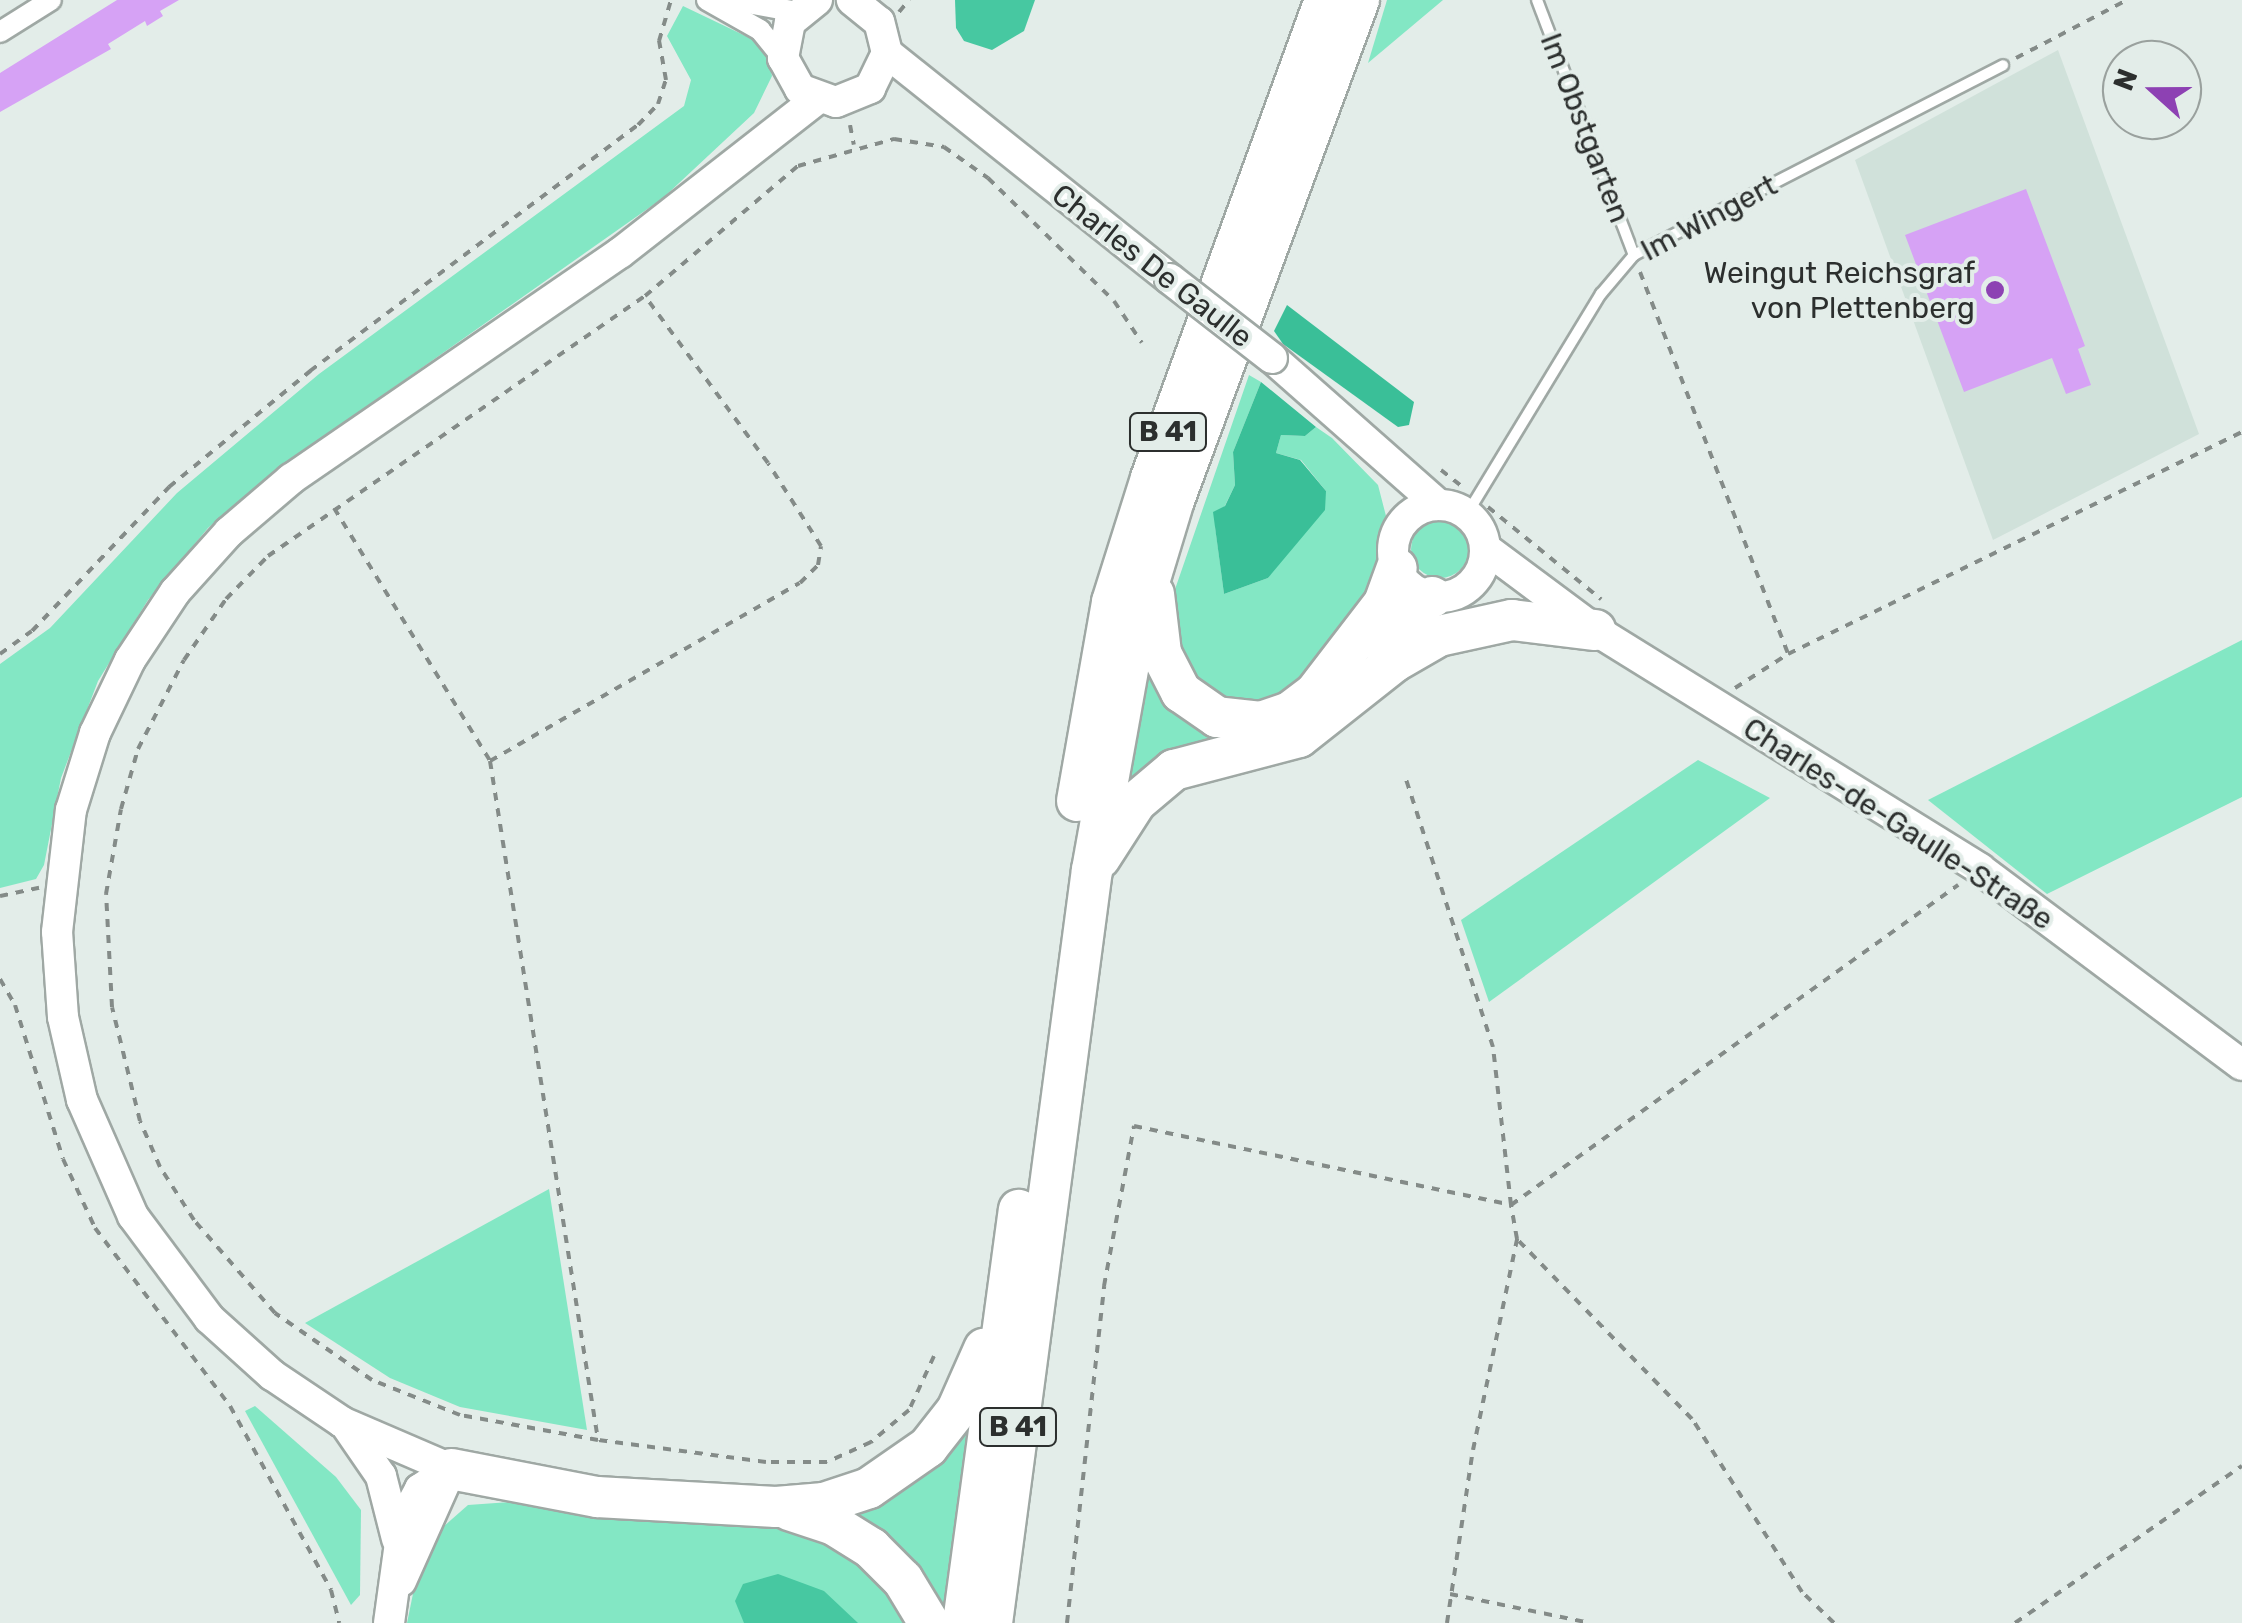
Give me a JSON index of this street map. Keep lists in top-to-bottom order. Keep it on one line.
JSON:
{"streets":{"highway":["B 41"],"street":["Charles De Gaulle","Charles-de-Gaulle-Straße"],"lane":["Im Obstgarten","Im Wingert"]},"crossings":[["Im Obstgarten","Im Wingert"],["Im Wingert","Charles De Gaulle"],["Im Wingert","B 41"],["Im Wingert","Charles-de-Gaulle-Straße"],["Charles De Gaulle","B 41"],["Charles De Gaulle","Charles-de-Gaulle-Straße"],["B 41","Charles-de-Gaulle-Straße"]],"places":["Weingut Reichsgraf von Plettenberg"],"north":"left"}
